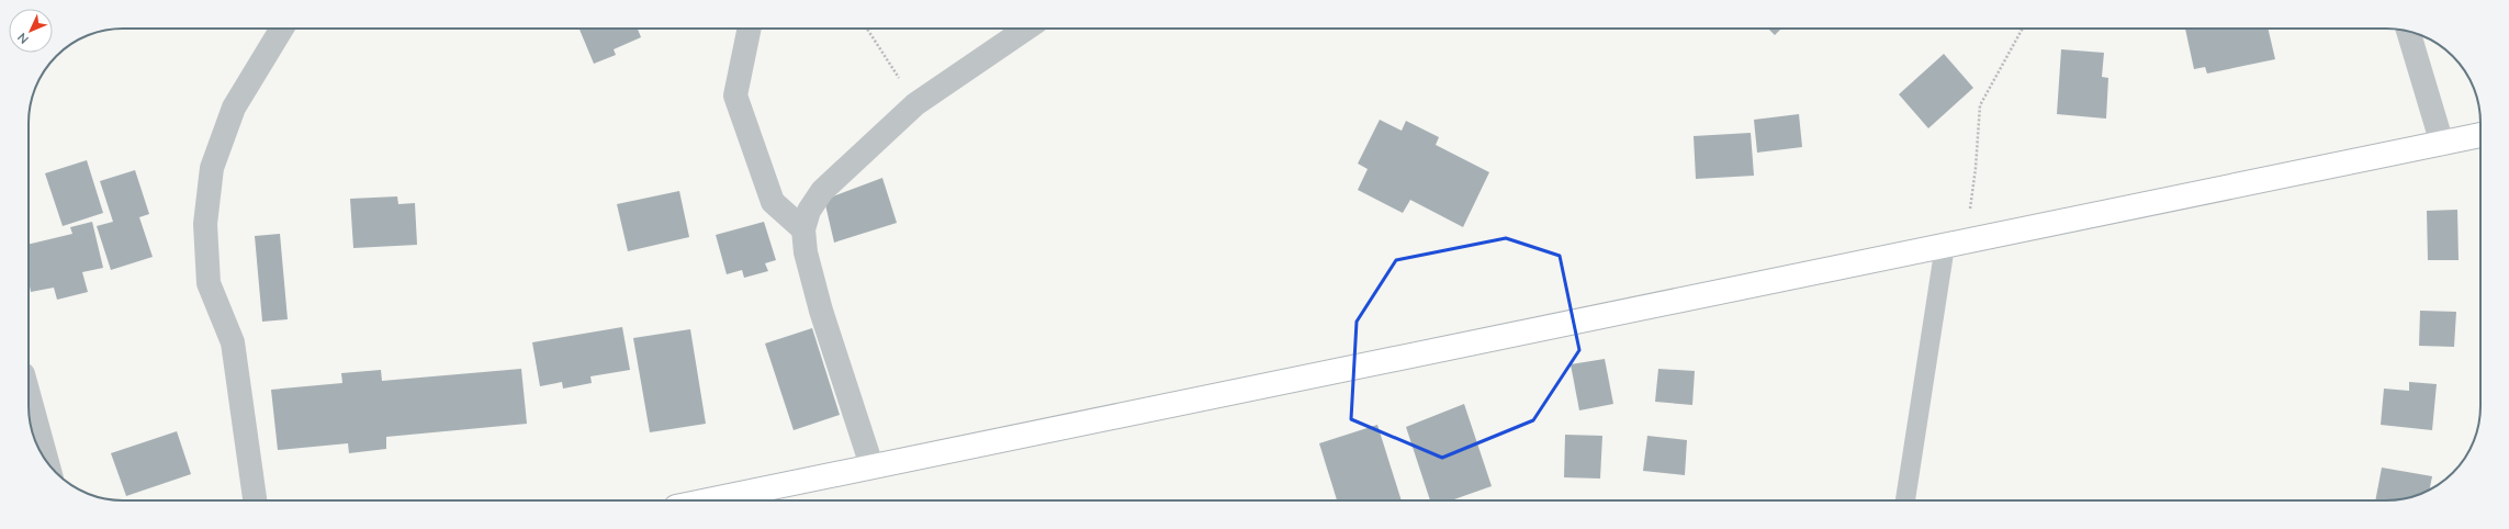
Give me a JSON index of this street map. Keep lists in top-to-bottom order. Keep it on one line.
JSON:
{"north":"bottom left"}
